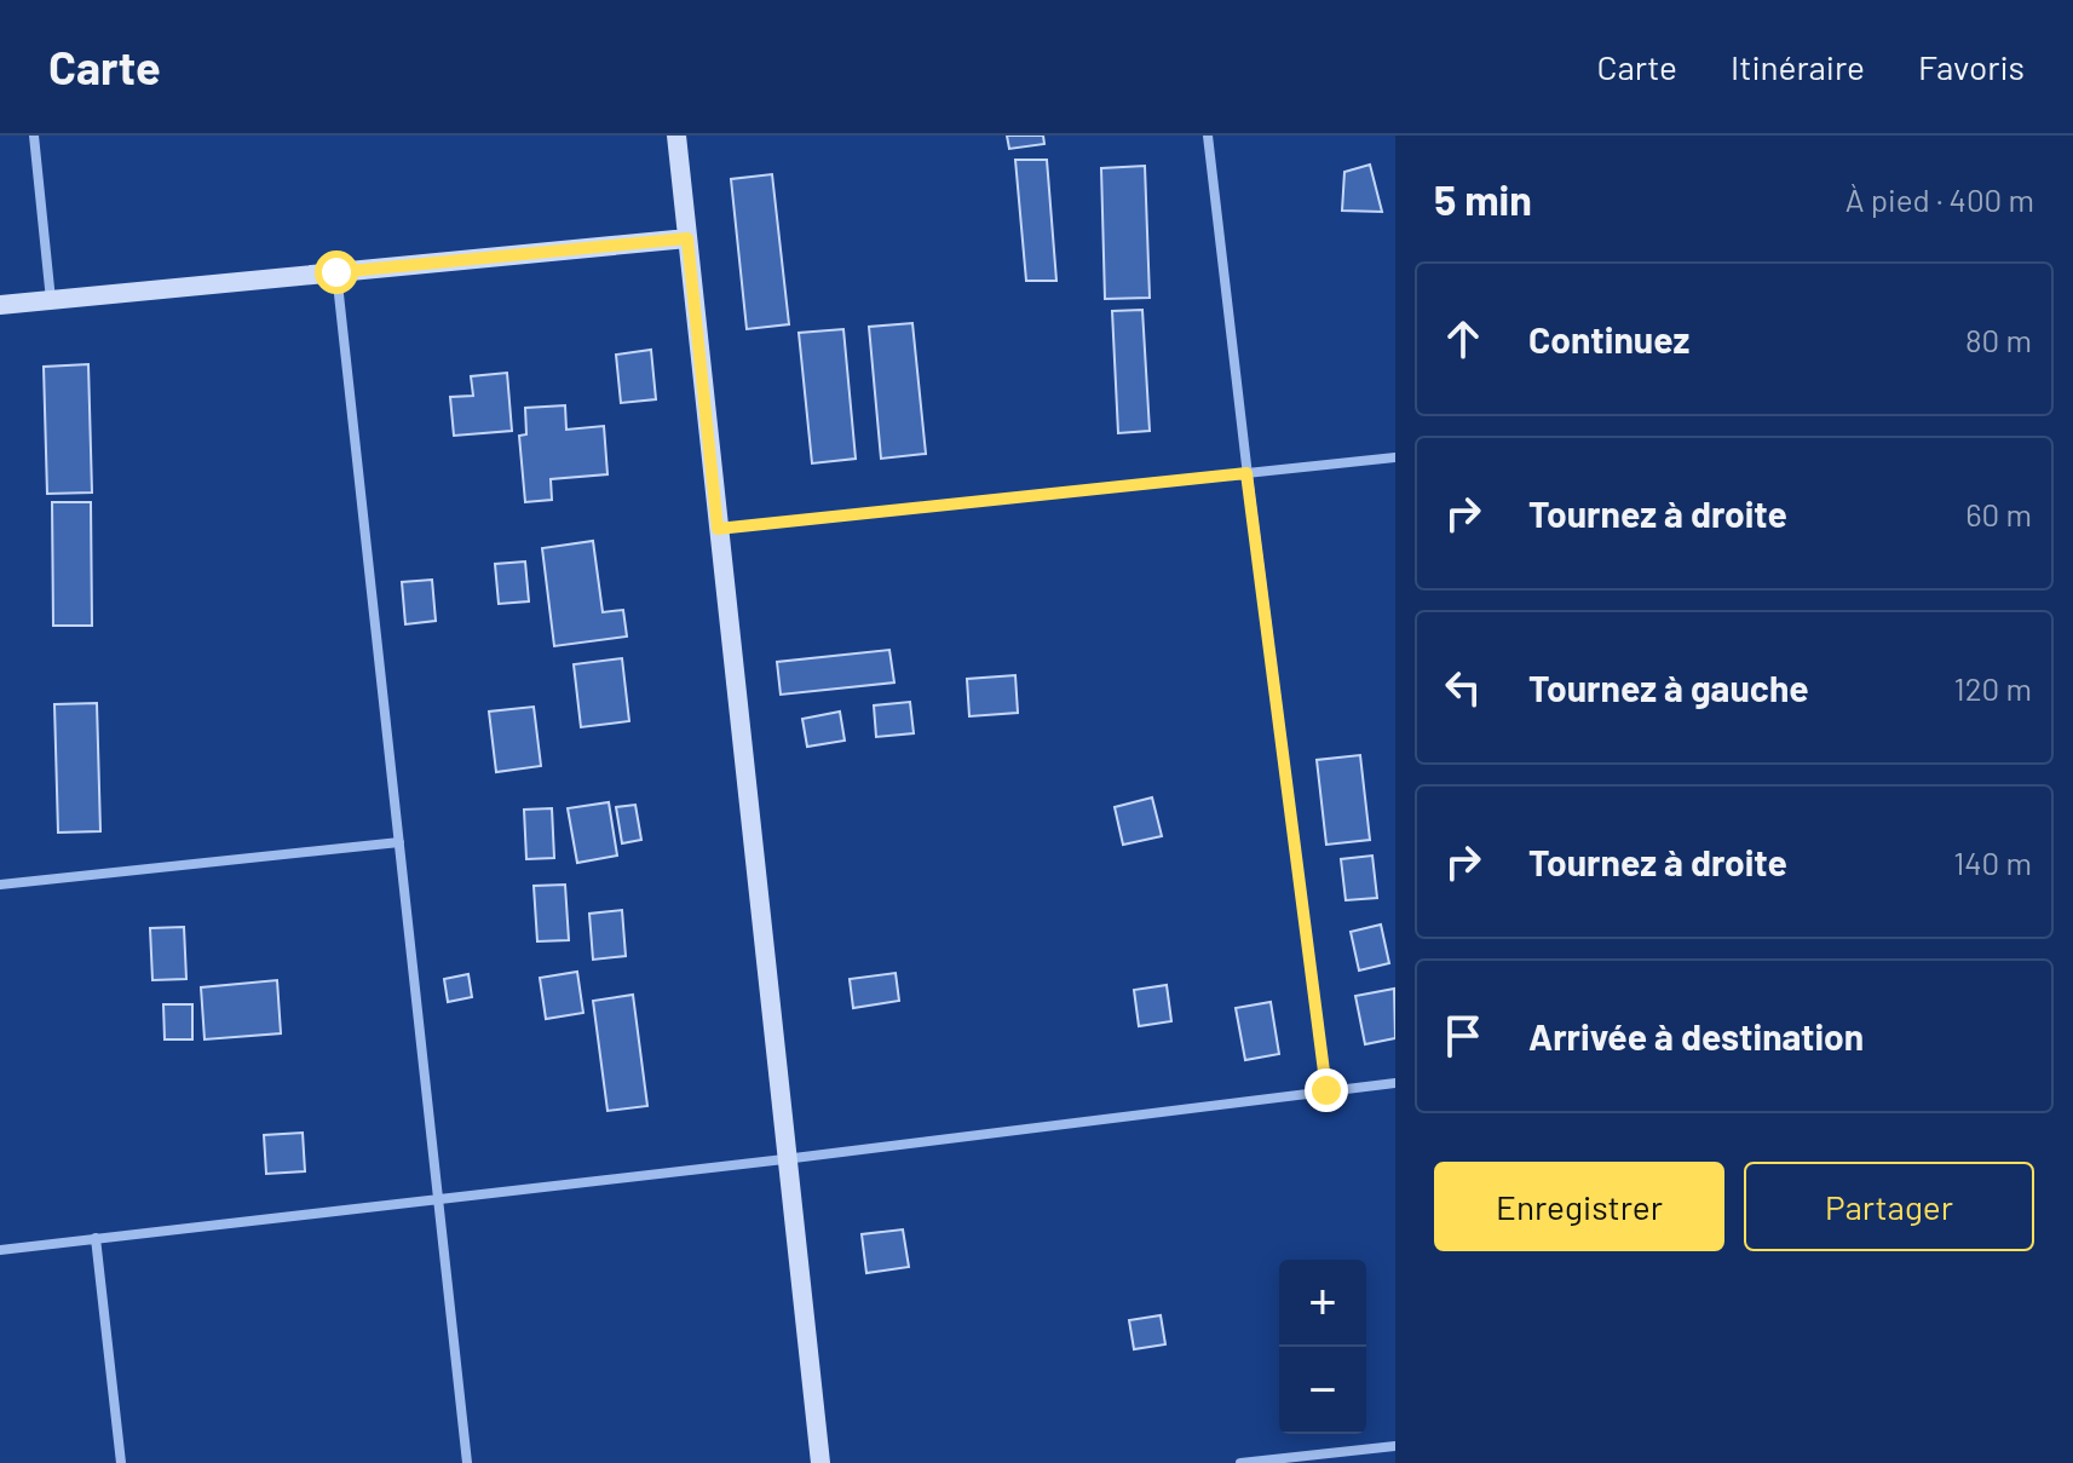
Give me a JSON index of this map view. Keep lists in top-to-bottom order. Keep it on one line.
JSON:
{"page":{"header":"Carte","nav":["Carte","Itinéraire","Favoris"],"heading":["5 min","À pied · 400 m"],"list":[["Continuez","80 m"],["Tournez à droite","60 m"],["Tournez à gauche","120 m"],["Tournez à droite","140 m"],"Arrivée à destination"],"buttons":["Enregistrer","Partager"],"map_buttons":["+","−"]}}
